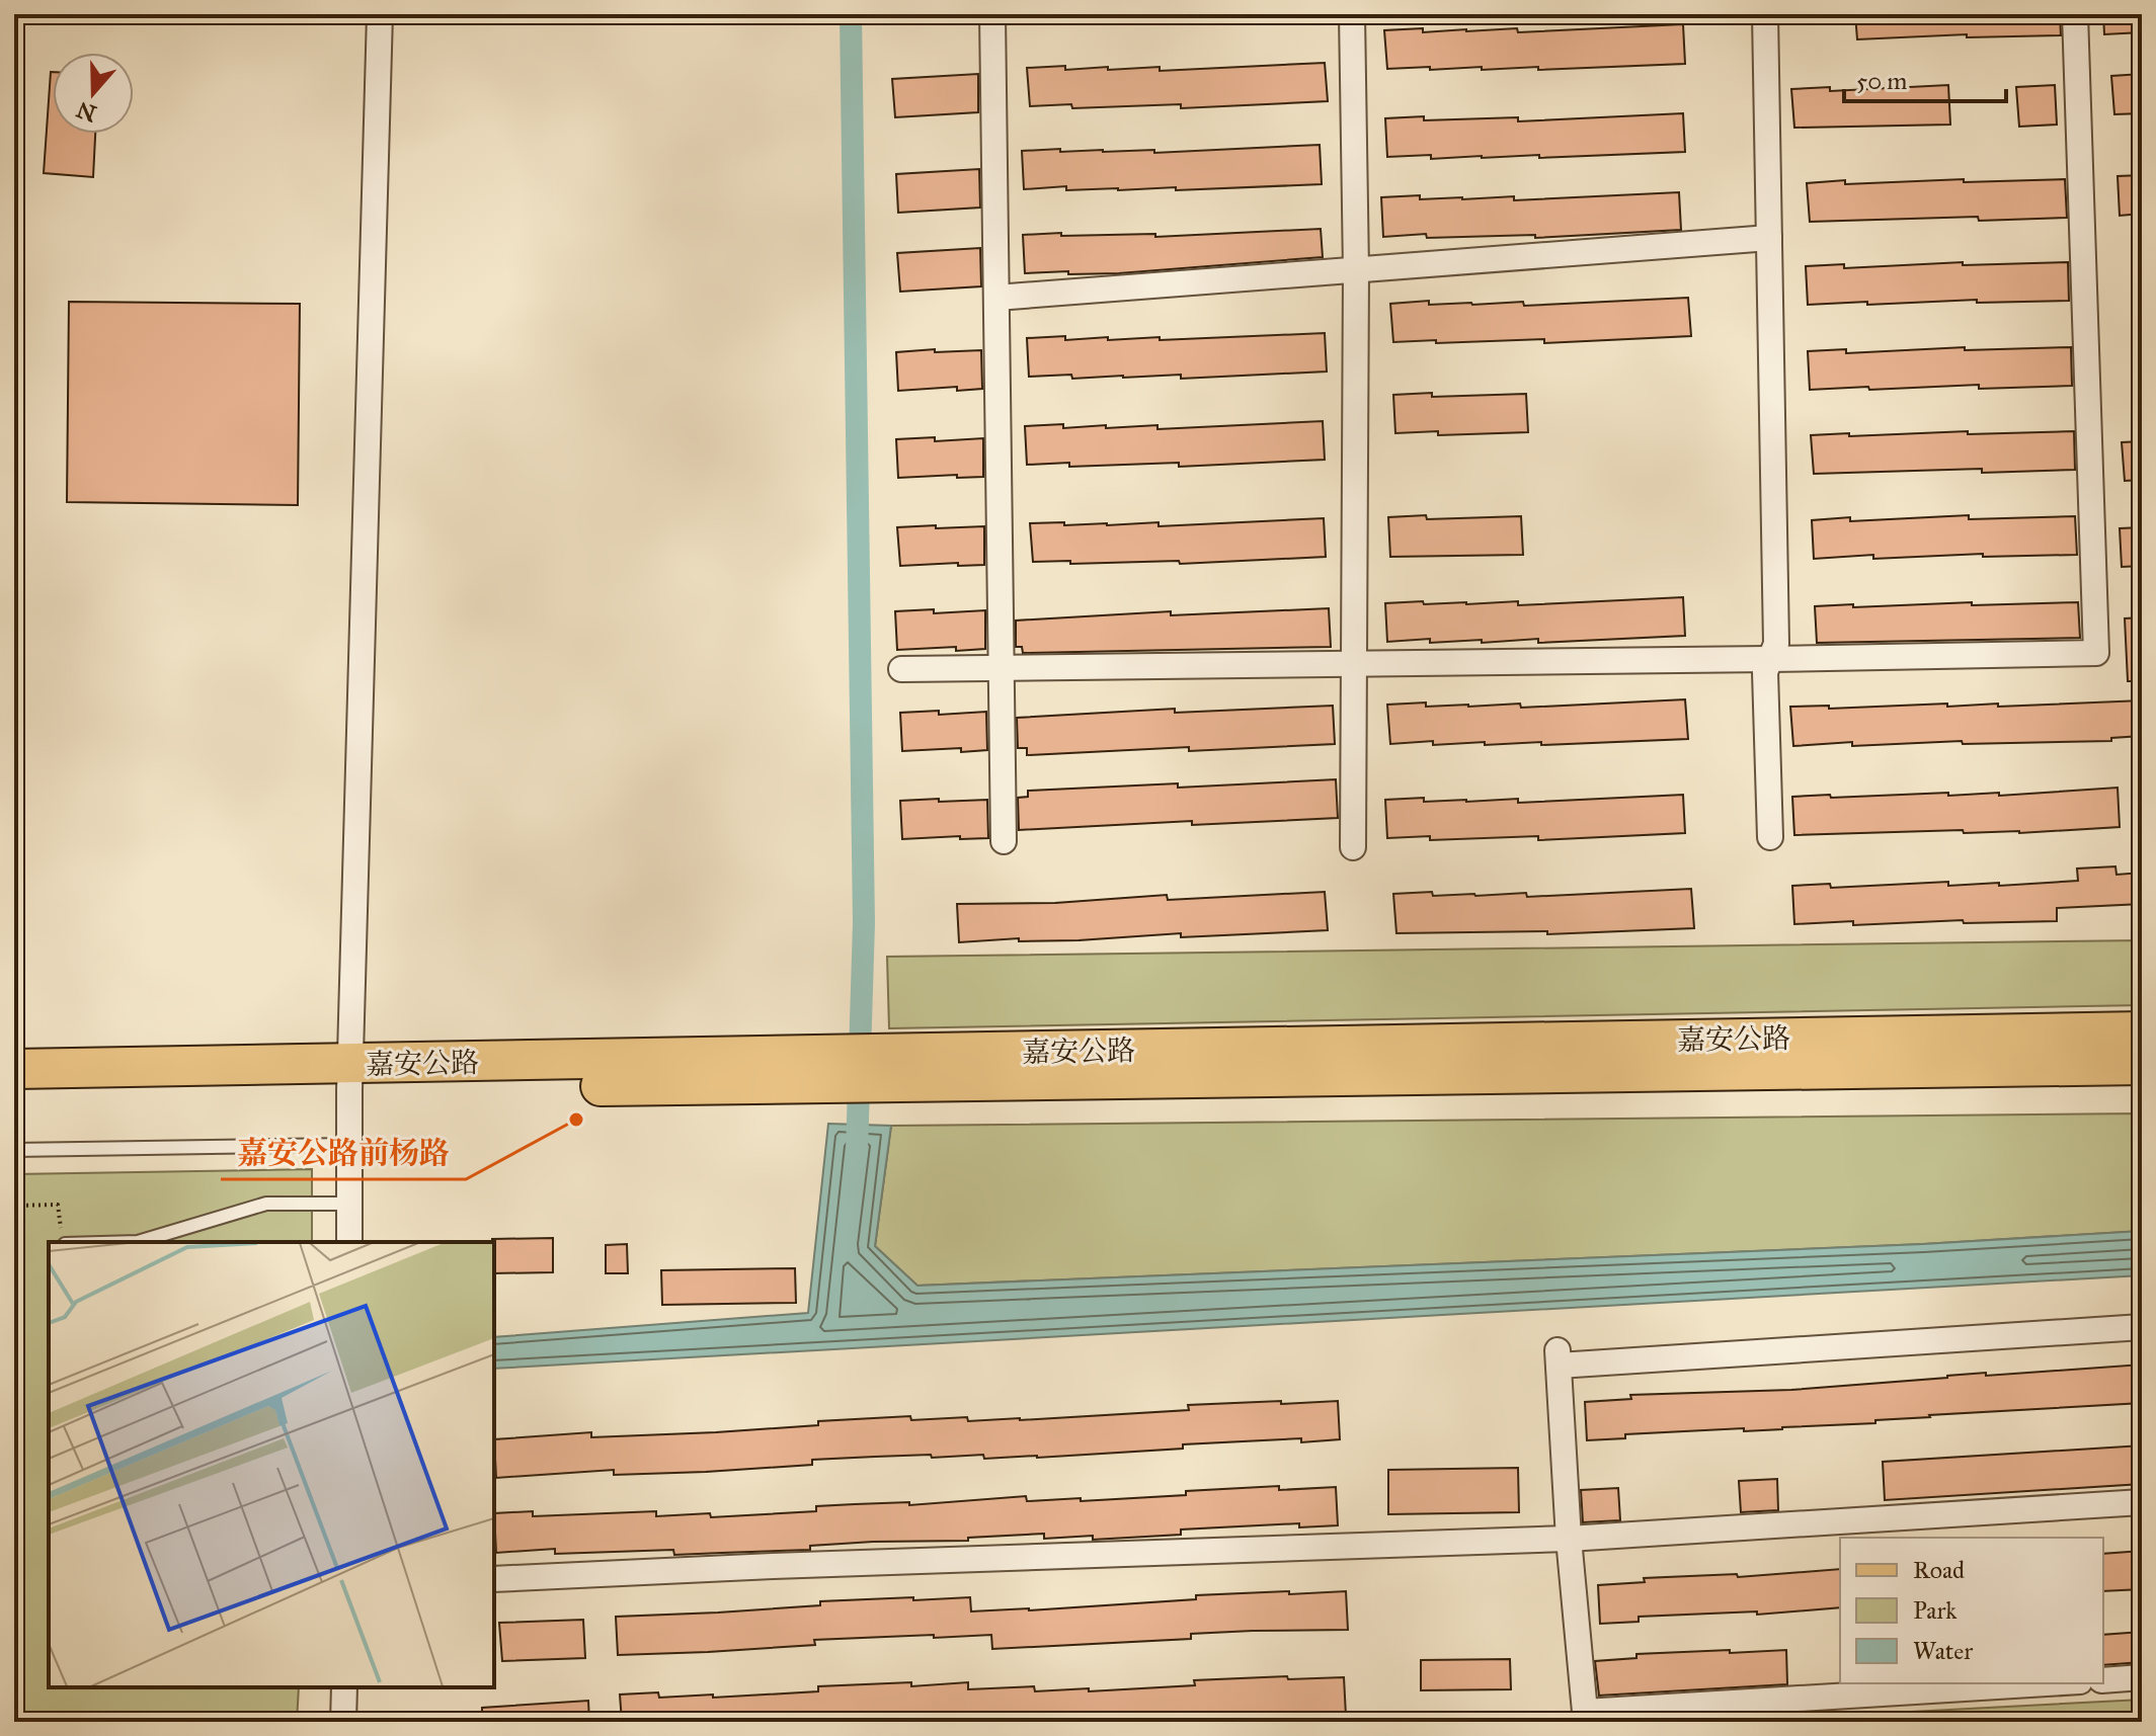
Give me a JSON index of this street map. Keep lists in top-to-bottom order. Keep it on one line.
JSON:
{"streets":{"main road":["嘉安公路"]},"places":["嘉安公路前杨路"],"legend":["Road","Park","Water"],"scale_bar":"50 m","north":"bottom"}
